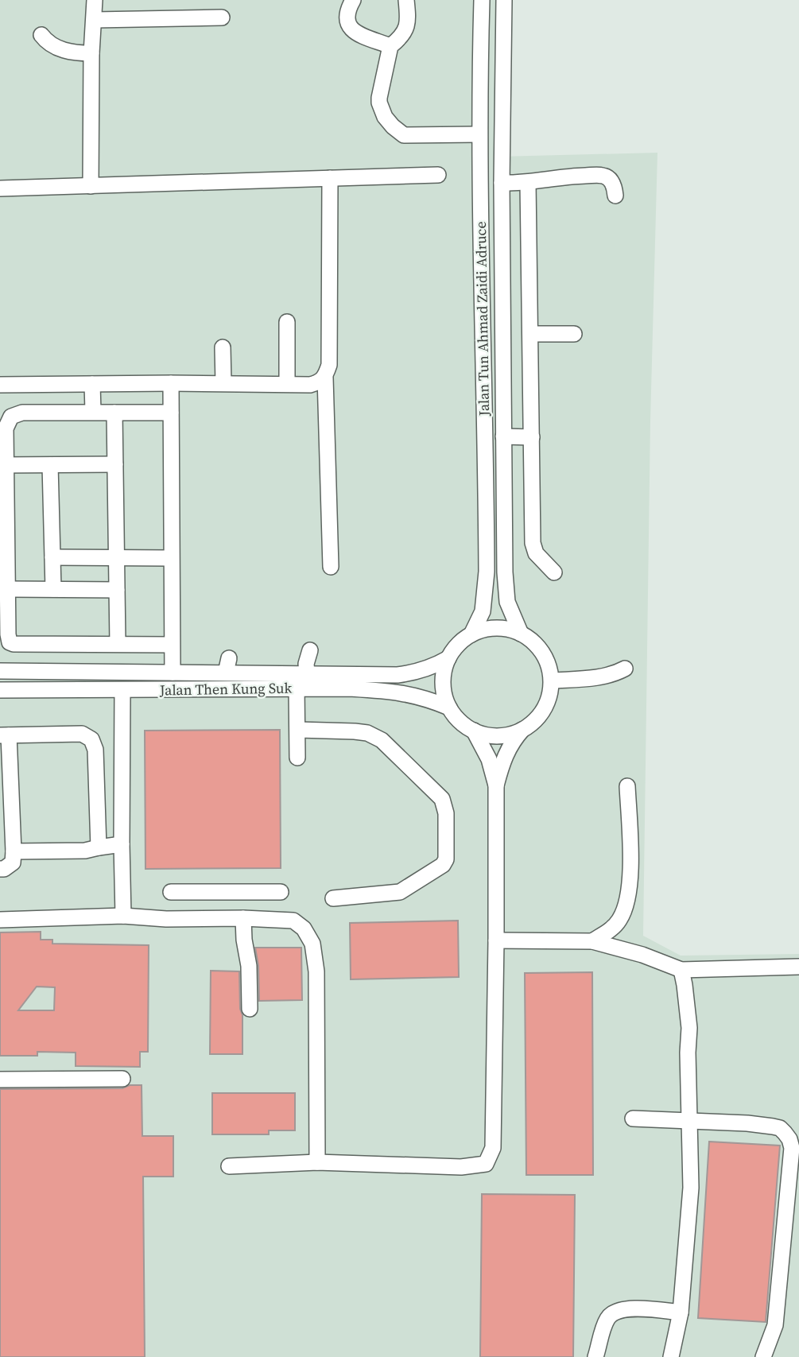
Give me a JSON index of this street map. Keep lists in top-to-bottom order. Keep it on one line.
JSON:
{"streets":{"street":["Jalan Tun Ahmad Zaidi Adruce","Jalan Then Kung Suk"]},"crossings":[["Jalan Tun Ahmad Zaidi Adruce","Jalan Then Kung Suk"]]}
